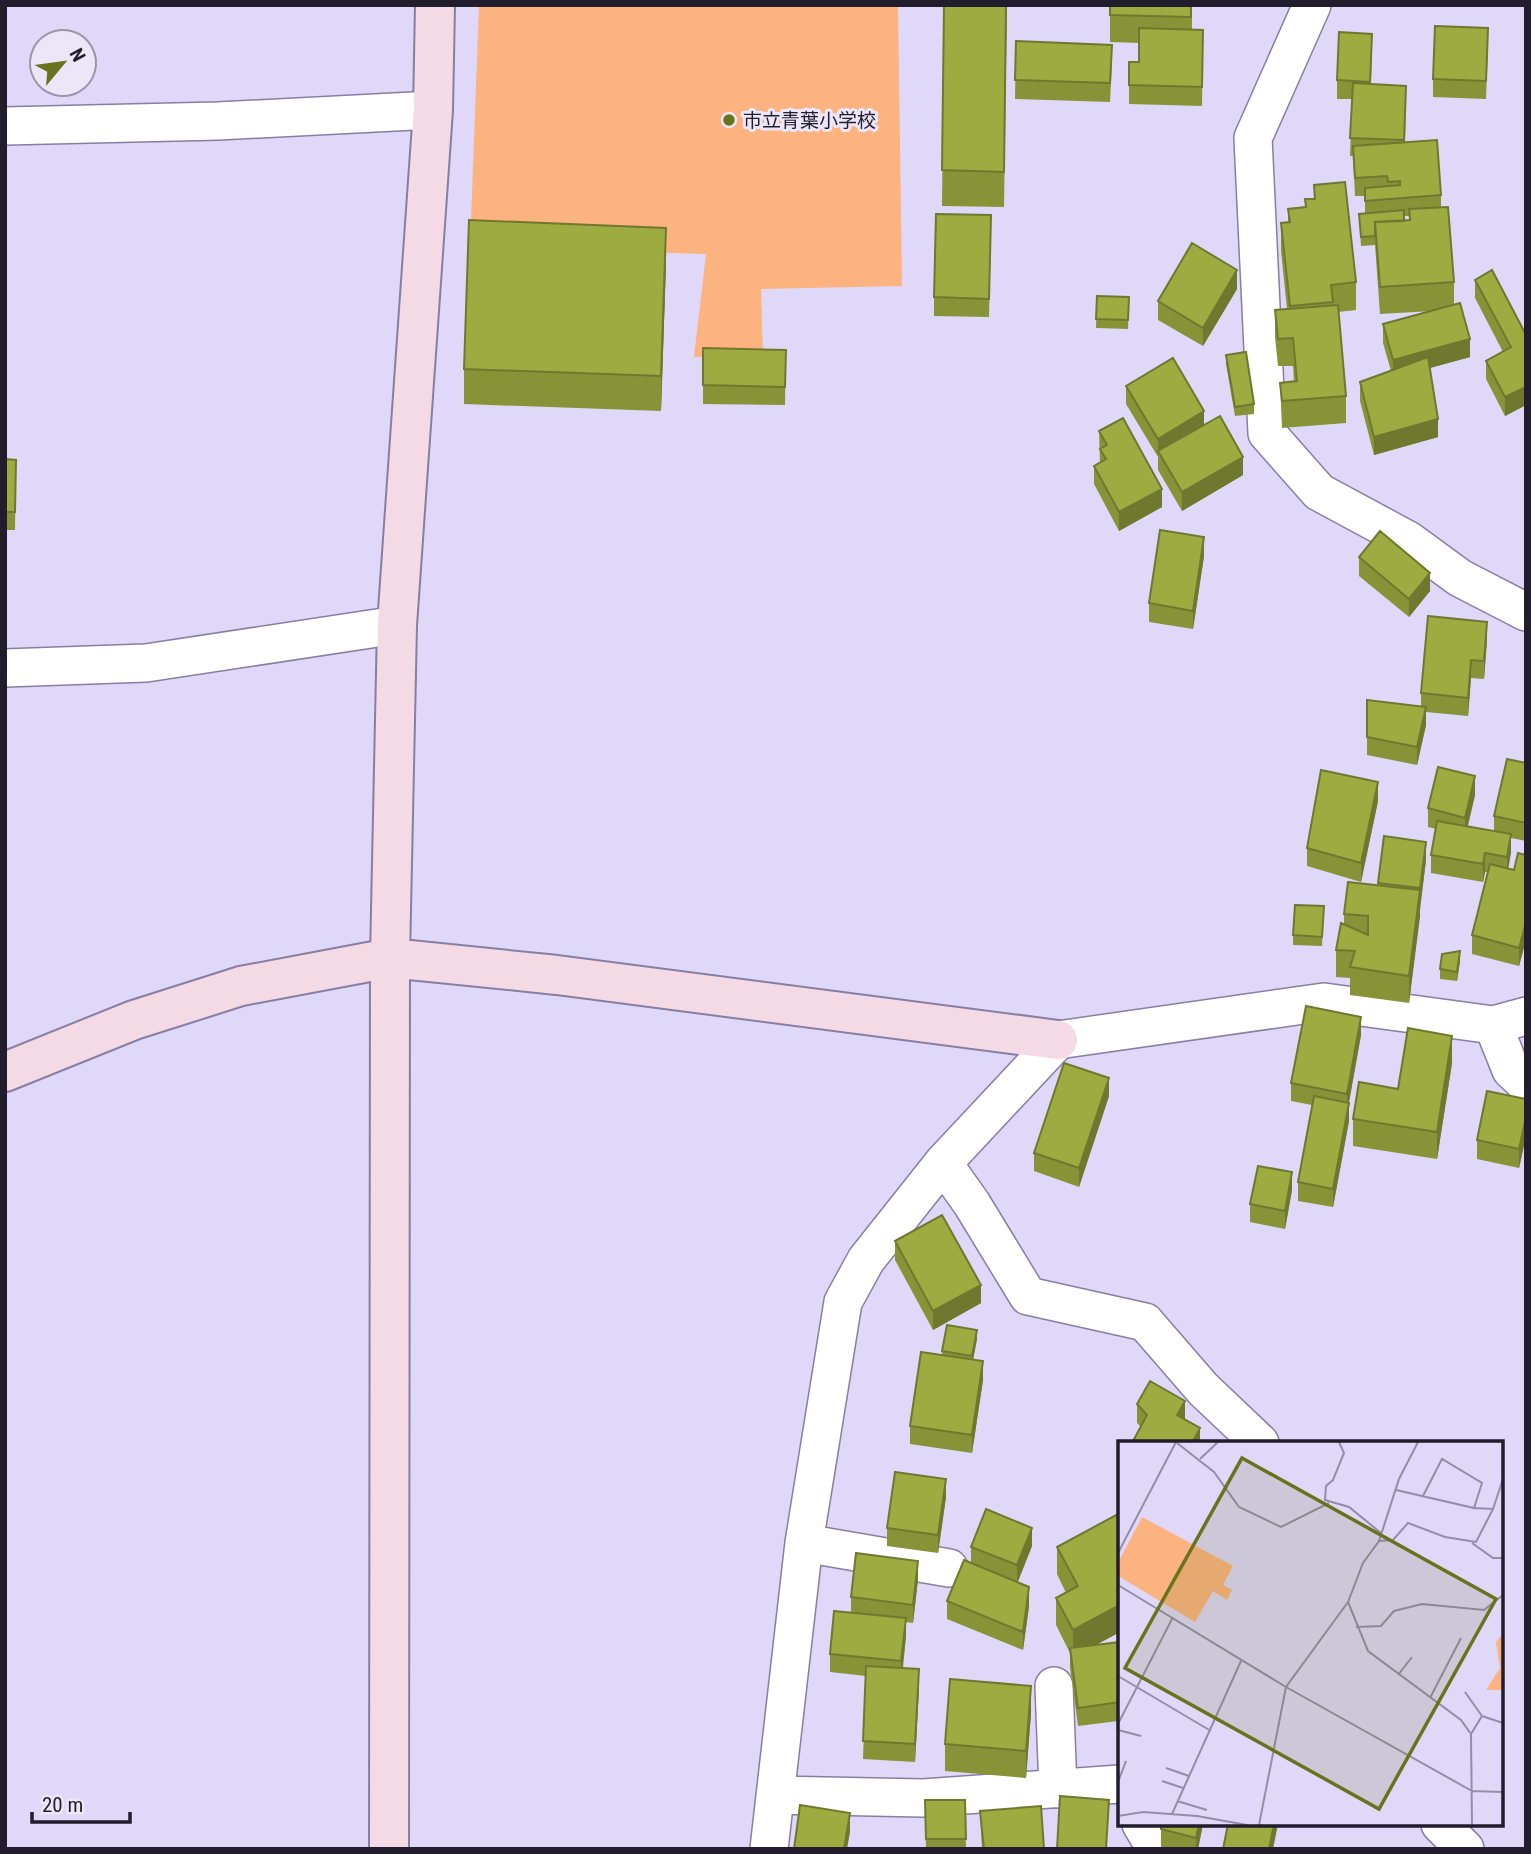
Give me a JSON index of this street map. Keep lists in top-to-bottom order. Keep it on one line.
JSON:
{"places":["市立青葉小学校"],"scale_bar":"20 m","north":"top right"}
